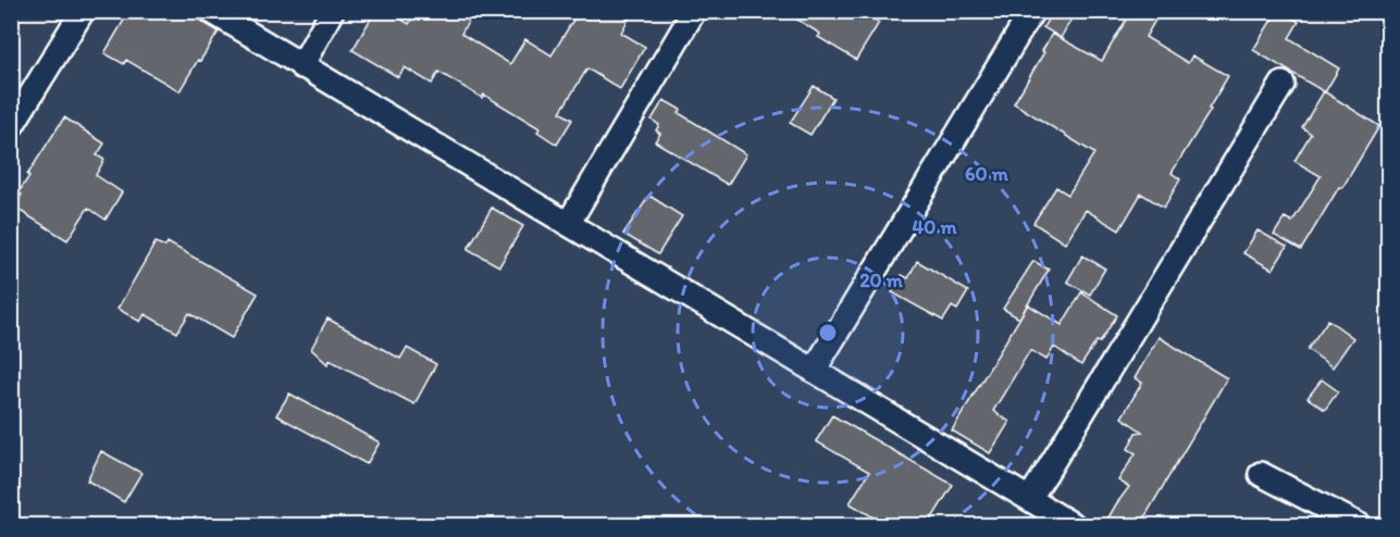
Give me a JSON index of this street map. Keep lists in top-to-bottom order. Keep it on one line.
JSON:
{"rings":["60 m","40 m","20 m"]}
